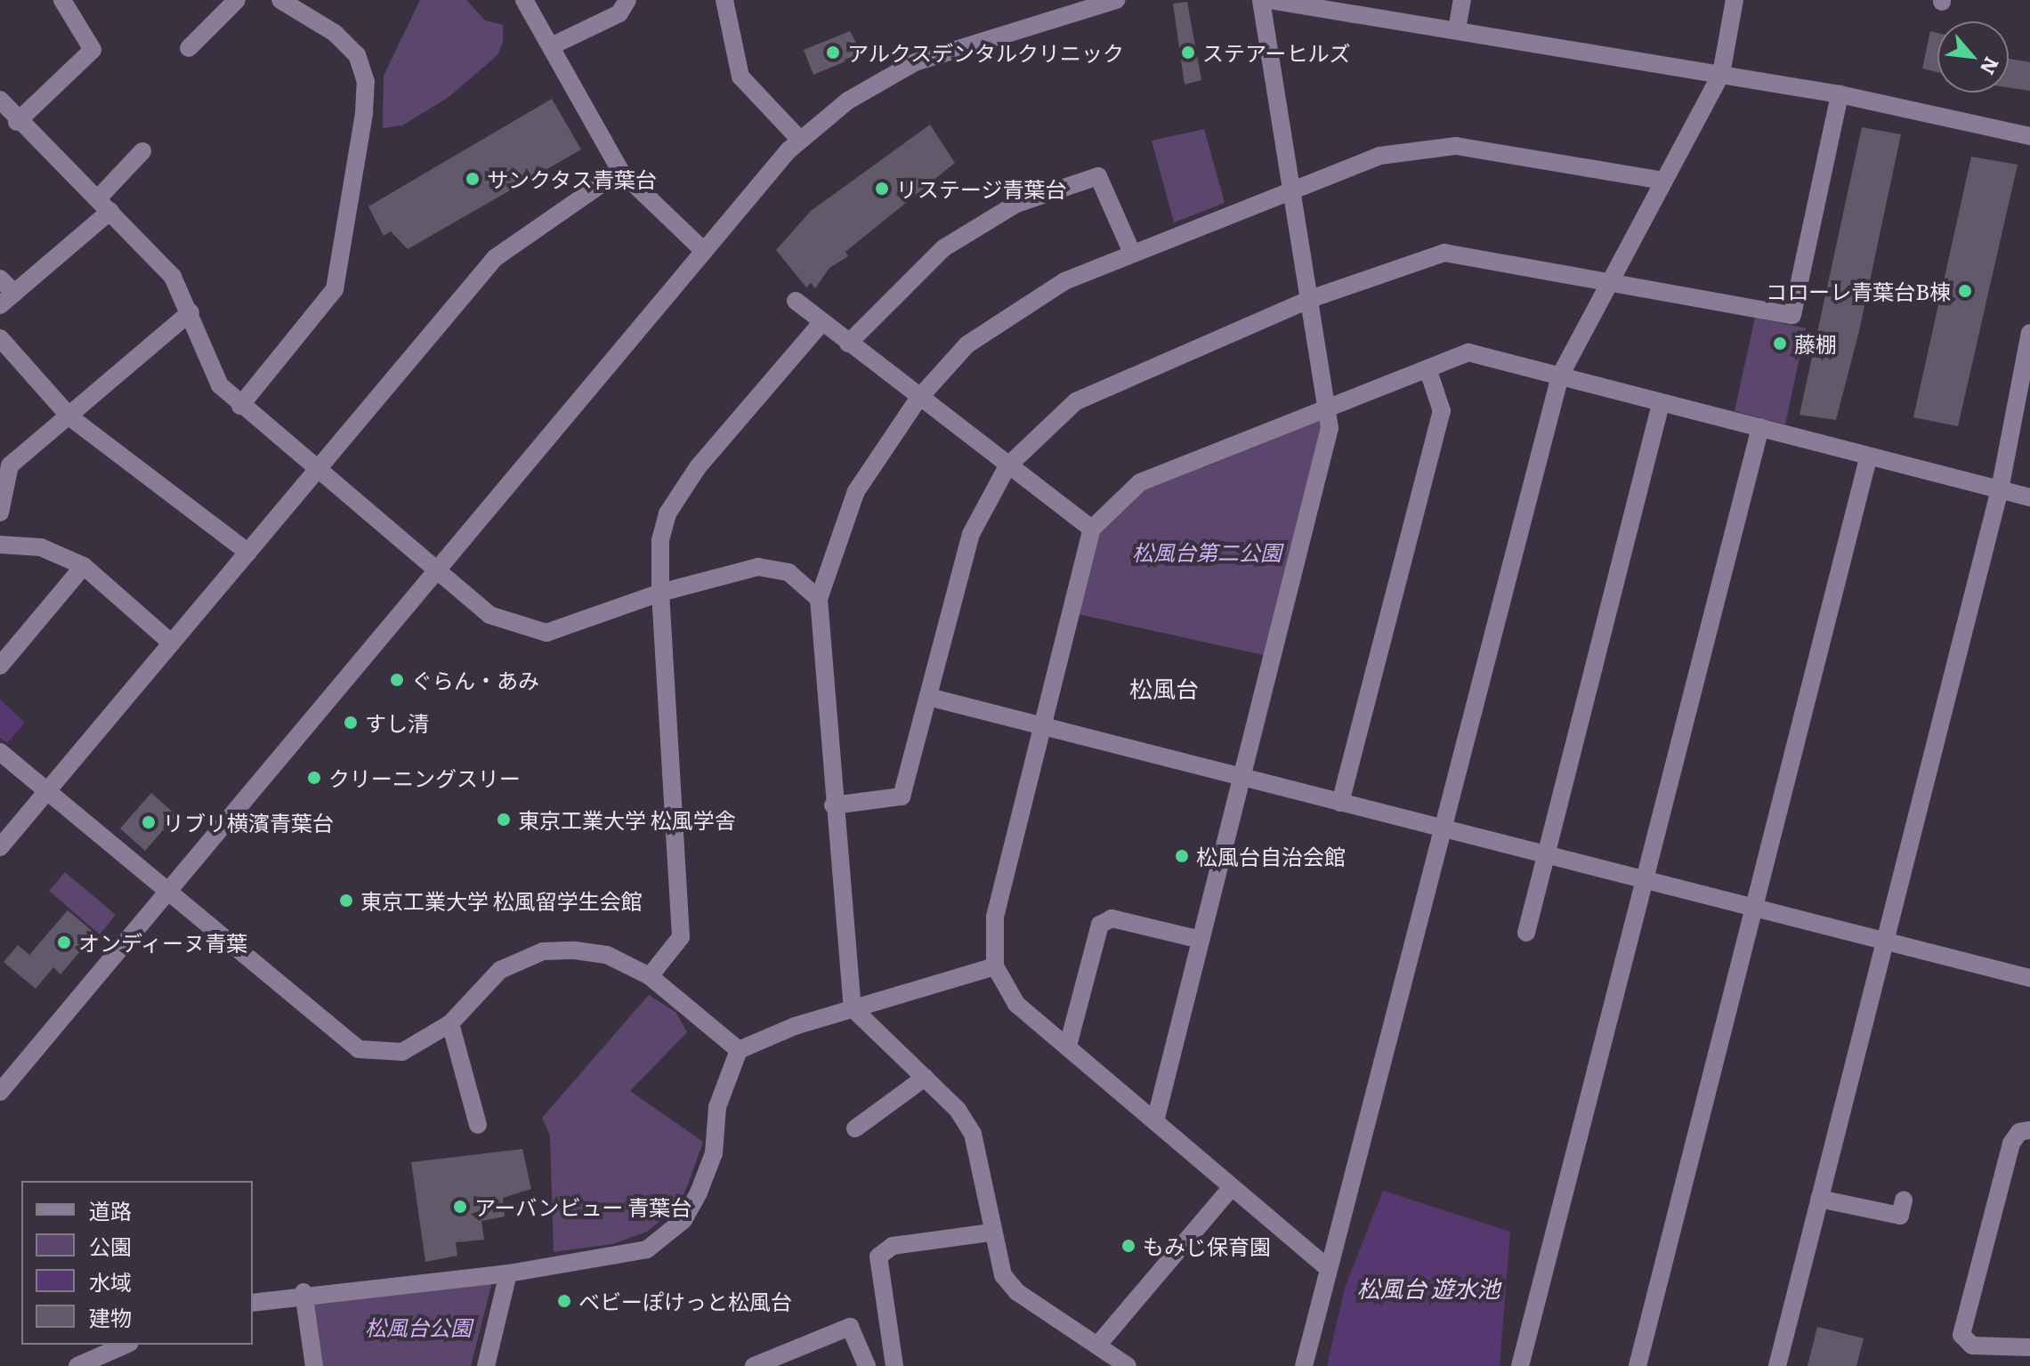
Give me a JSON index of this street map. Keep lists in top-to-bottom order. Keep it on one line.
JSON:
{"districts":["松風台"],"water":["松風台 遊水池"],"parks":["松風台第二公園","松風台公園"],"places":["アルクスデンタルクリニック","ステアーヒルズ","サンクタス青葉台","リステージ青葉台","コローレ青葉台B棟","藤棚","ぐらん・あみ","すし清","クリーニングスリー","東京工業大学 松風学舎","リブリ横濱青葉台","松風台自治会館","東京工業大学 松風留学生会館","オンディーヌ青葉","アーバンビュー 青葉台","もみじ保育園","ベビーぽけっと松風台"],"legend":["道路","公園","水域","建物"],"north":"bottom right"}
